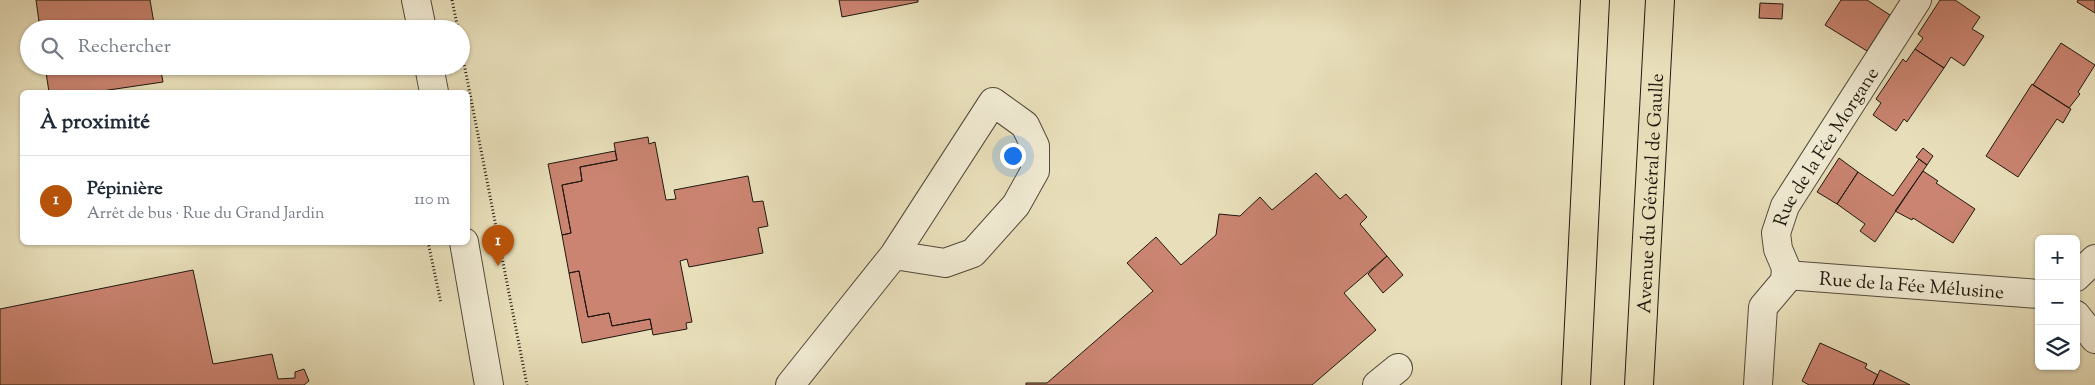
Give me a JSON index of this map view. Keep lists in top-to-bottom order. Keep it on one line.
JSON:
{"streets":{"main road":["Avenue du Général de Gaulle"],"street":["Rue de la Fée Morgane","Rue de la Fée Mélusine"]},"crossings":[["Rue de la Fée Morgane","Rue de la Fée Mélusine"]],"page":{"search":"Rechercher","heading":"À proximité","list":[{"mark":"1","name":"Pépinière","note":"Arrêt de bus · Rue du Grand Jardin","value":"110 m"}],"pins":"1","map_buttons":["+","−"]}}
